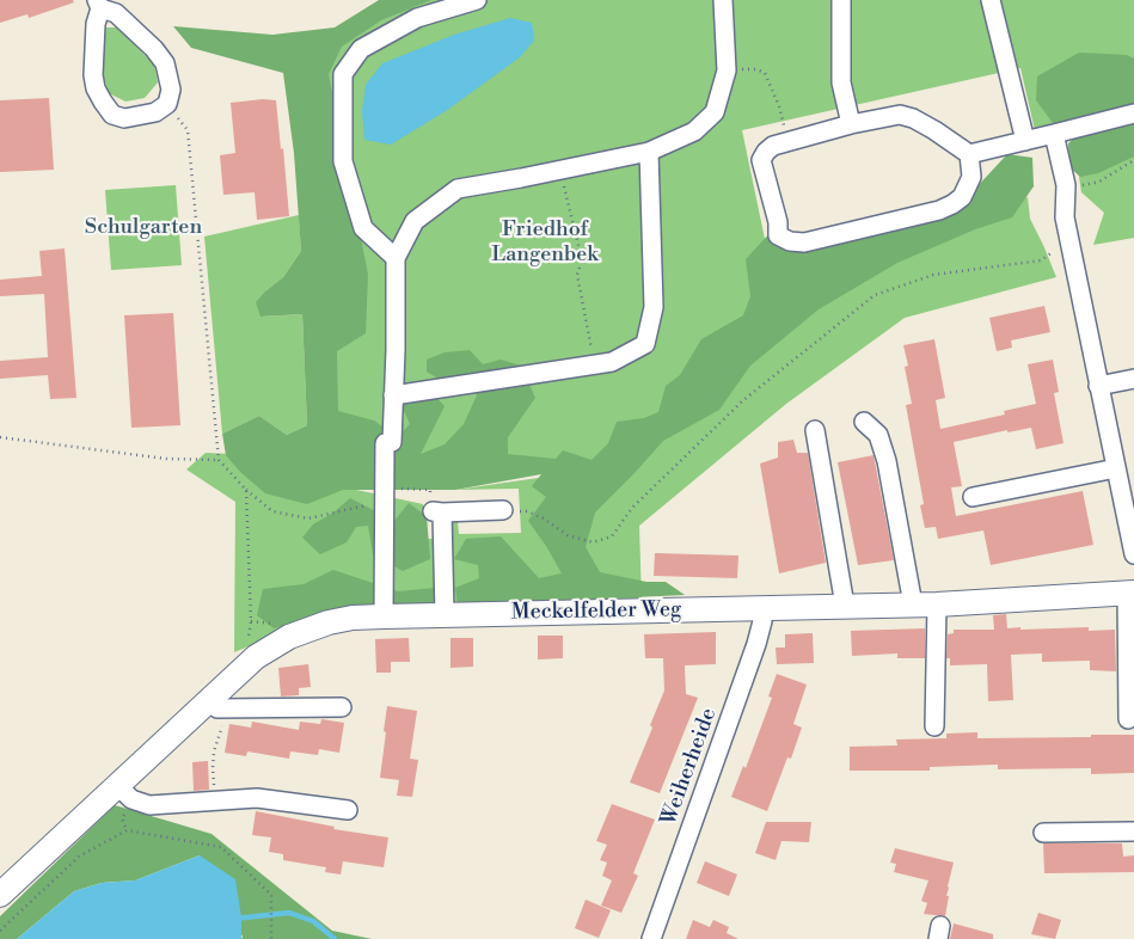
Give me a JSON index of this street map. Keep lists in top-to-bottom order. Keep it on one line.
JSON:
{"streets":{"main road":["Meckelfelder Weg"],"street":["Weiherheide"]},"crossings":[["Meckelfelder Weg","Weiherheide"]],"parks":["Schulgarten","Friedhof Langenbek"]}
